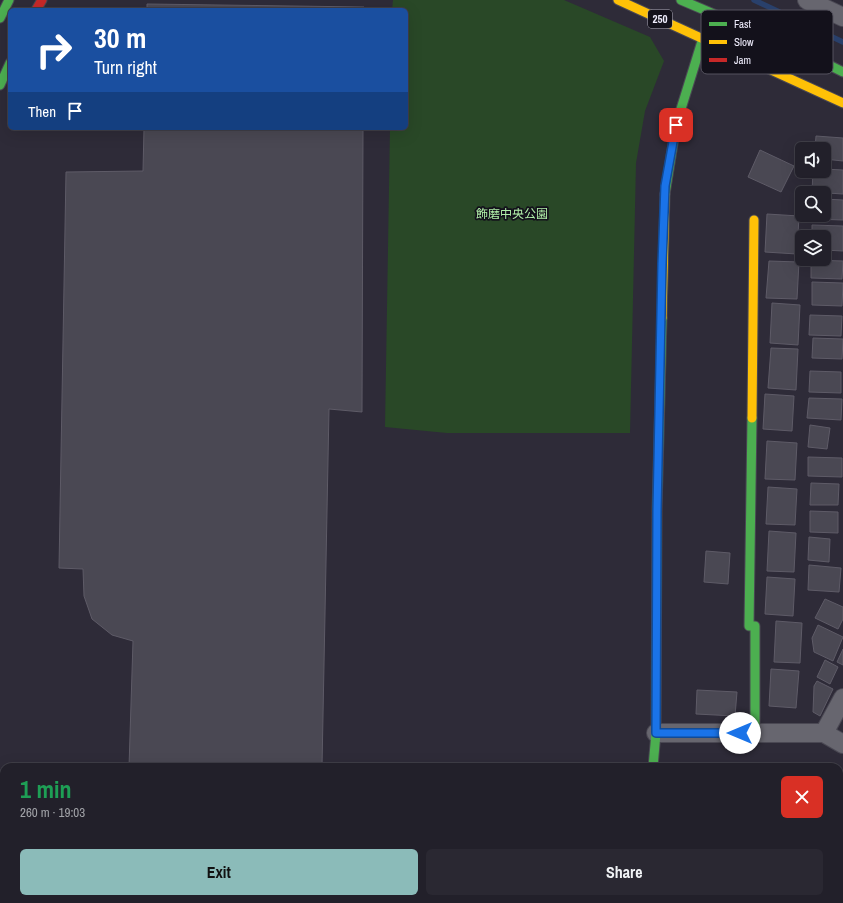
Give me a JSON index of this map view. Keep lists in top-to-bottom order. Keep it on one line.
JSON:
{"streets":{"main road":["250"]},"parks":["飾磨中央公園"],"legend":["Fast","Slow","Jam"],"page":{"turn":["30 m","Turn right"],"then":"Then","heading":["1 min","260 m · 19:03"],"buttons":["Exit","Share"]}}
